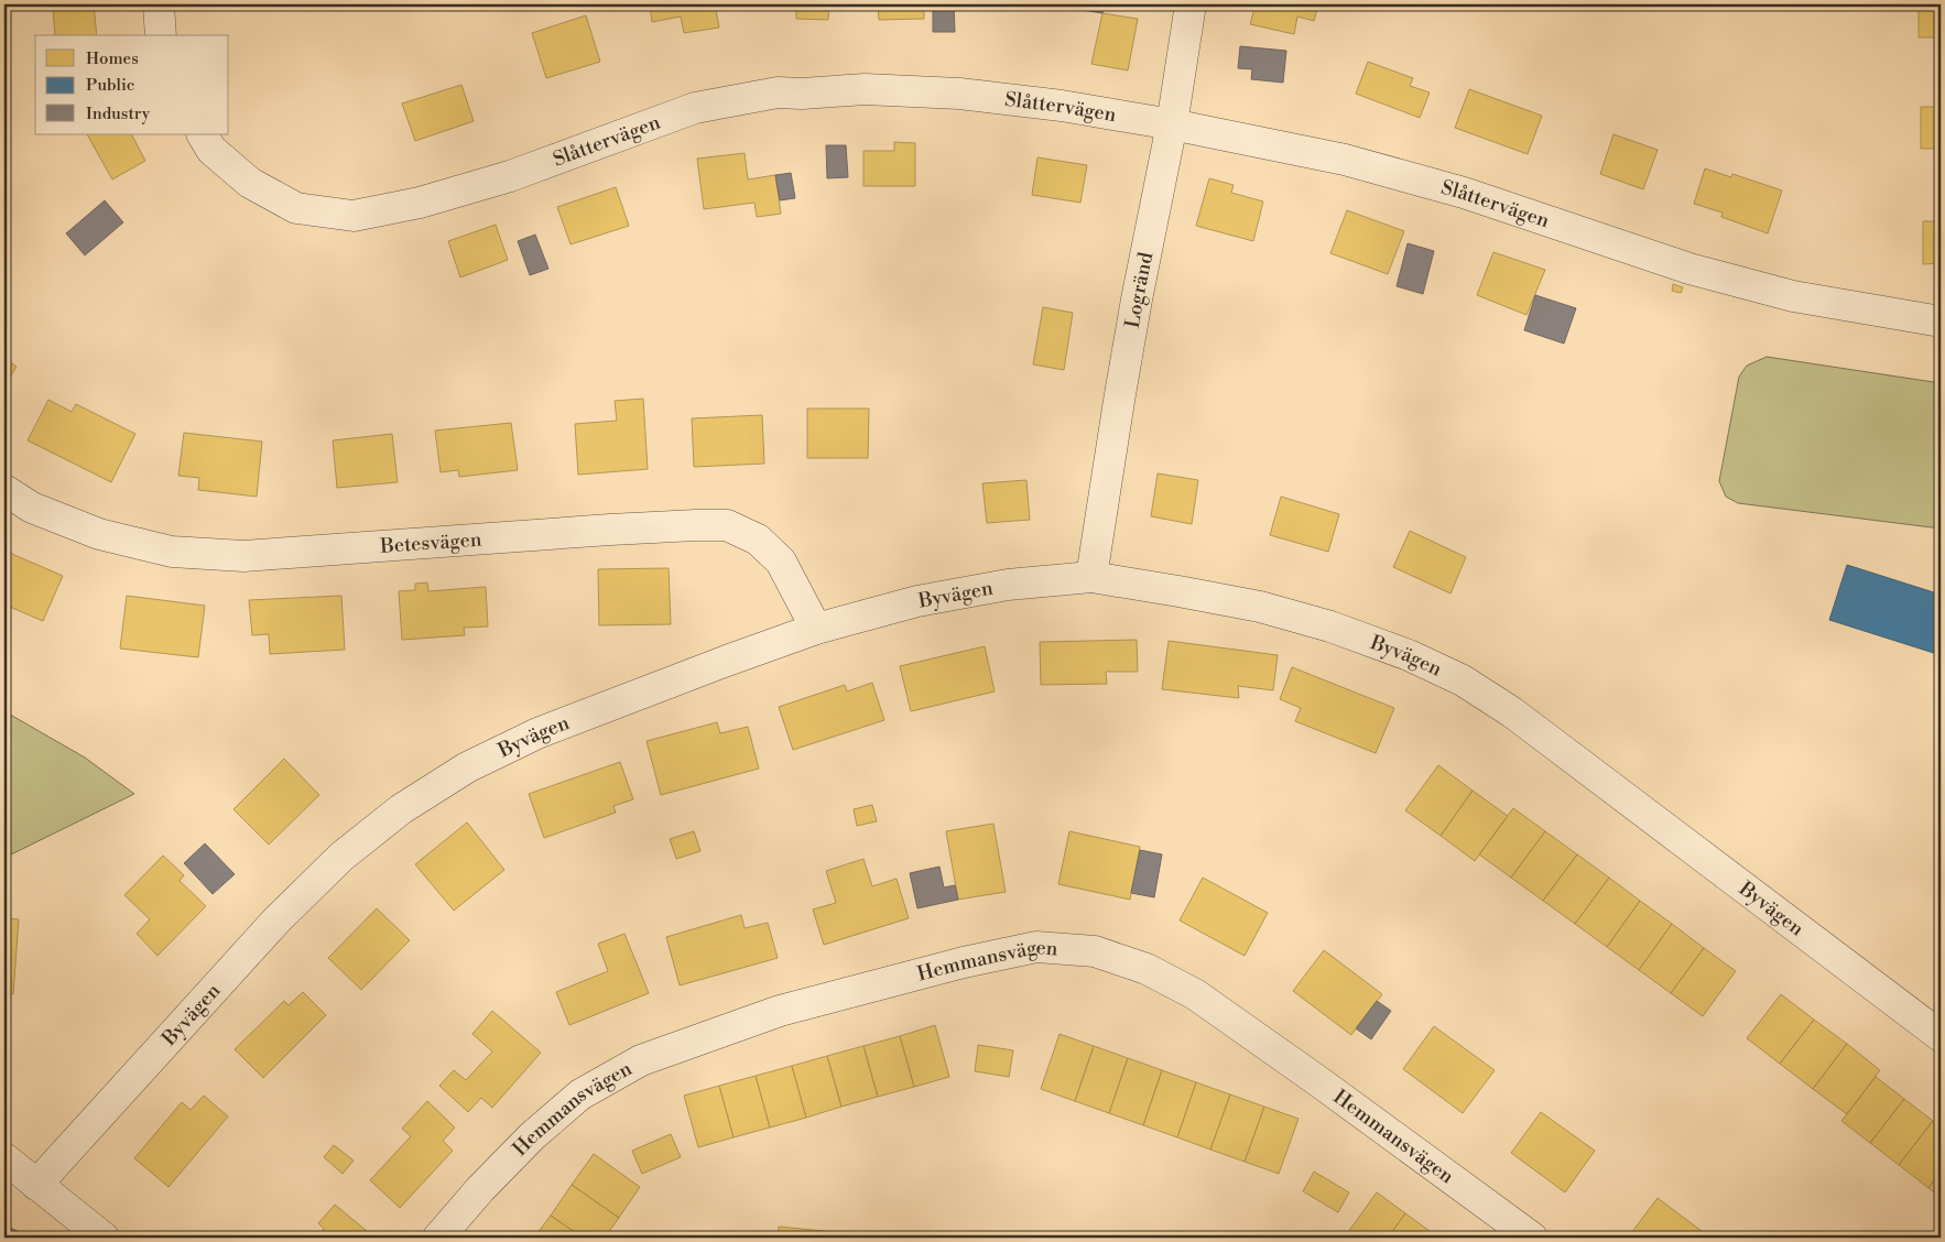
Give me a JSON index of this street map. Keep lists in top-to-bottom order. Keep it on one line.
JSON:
{"streets":{"street":["Slåttervägen","Logränd","Betesvägen","Byvägen","Hemmansvägen"]},"crossings":[["Slåttervägen","Logränd"],["Logränd","Byvägen"],["Betesvägen","Byvägen"]],"legend":["Homes","Public","Industry"]}
